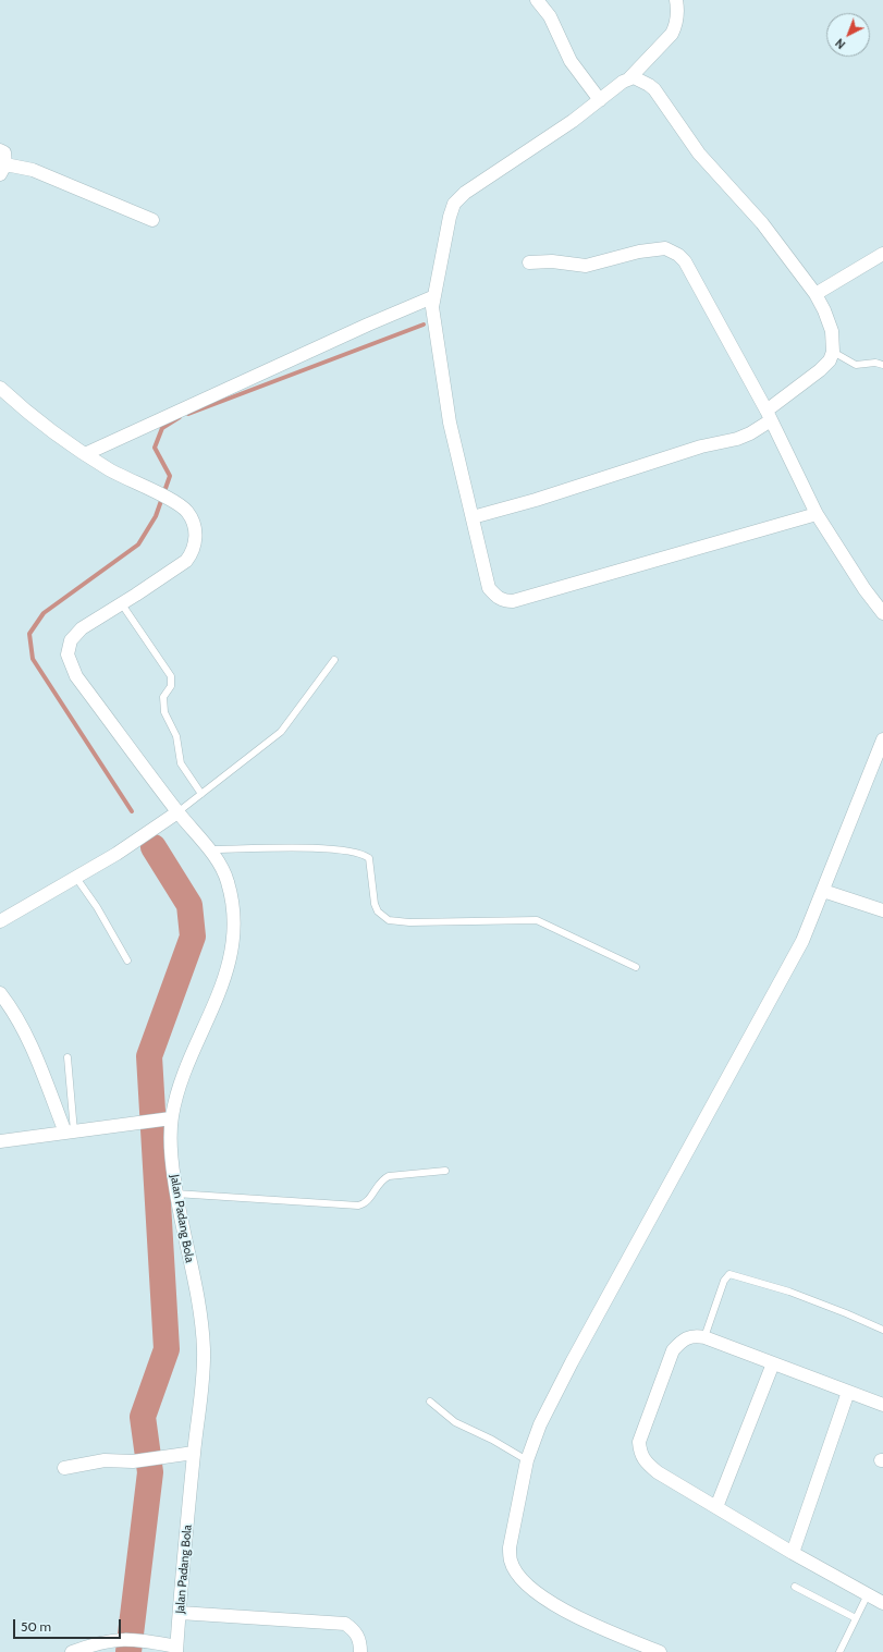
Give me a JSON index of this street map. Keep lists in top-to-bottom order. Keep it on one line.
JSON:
{"streets":{"street":["Jalan Padang Bola"]},"scale_bar":"50 m","north":"bottom left"}
